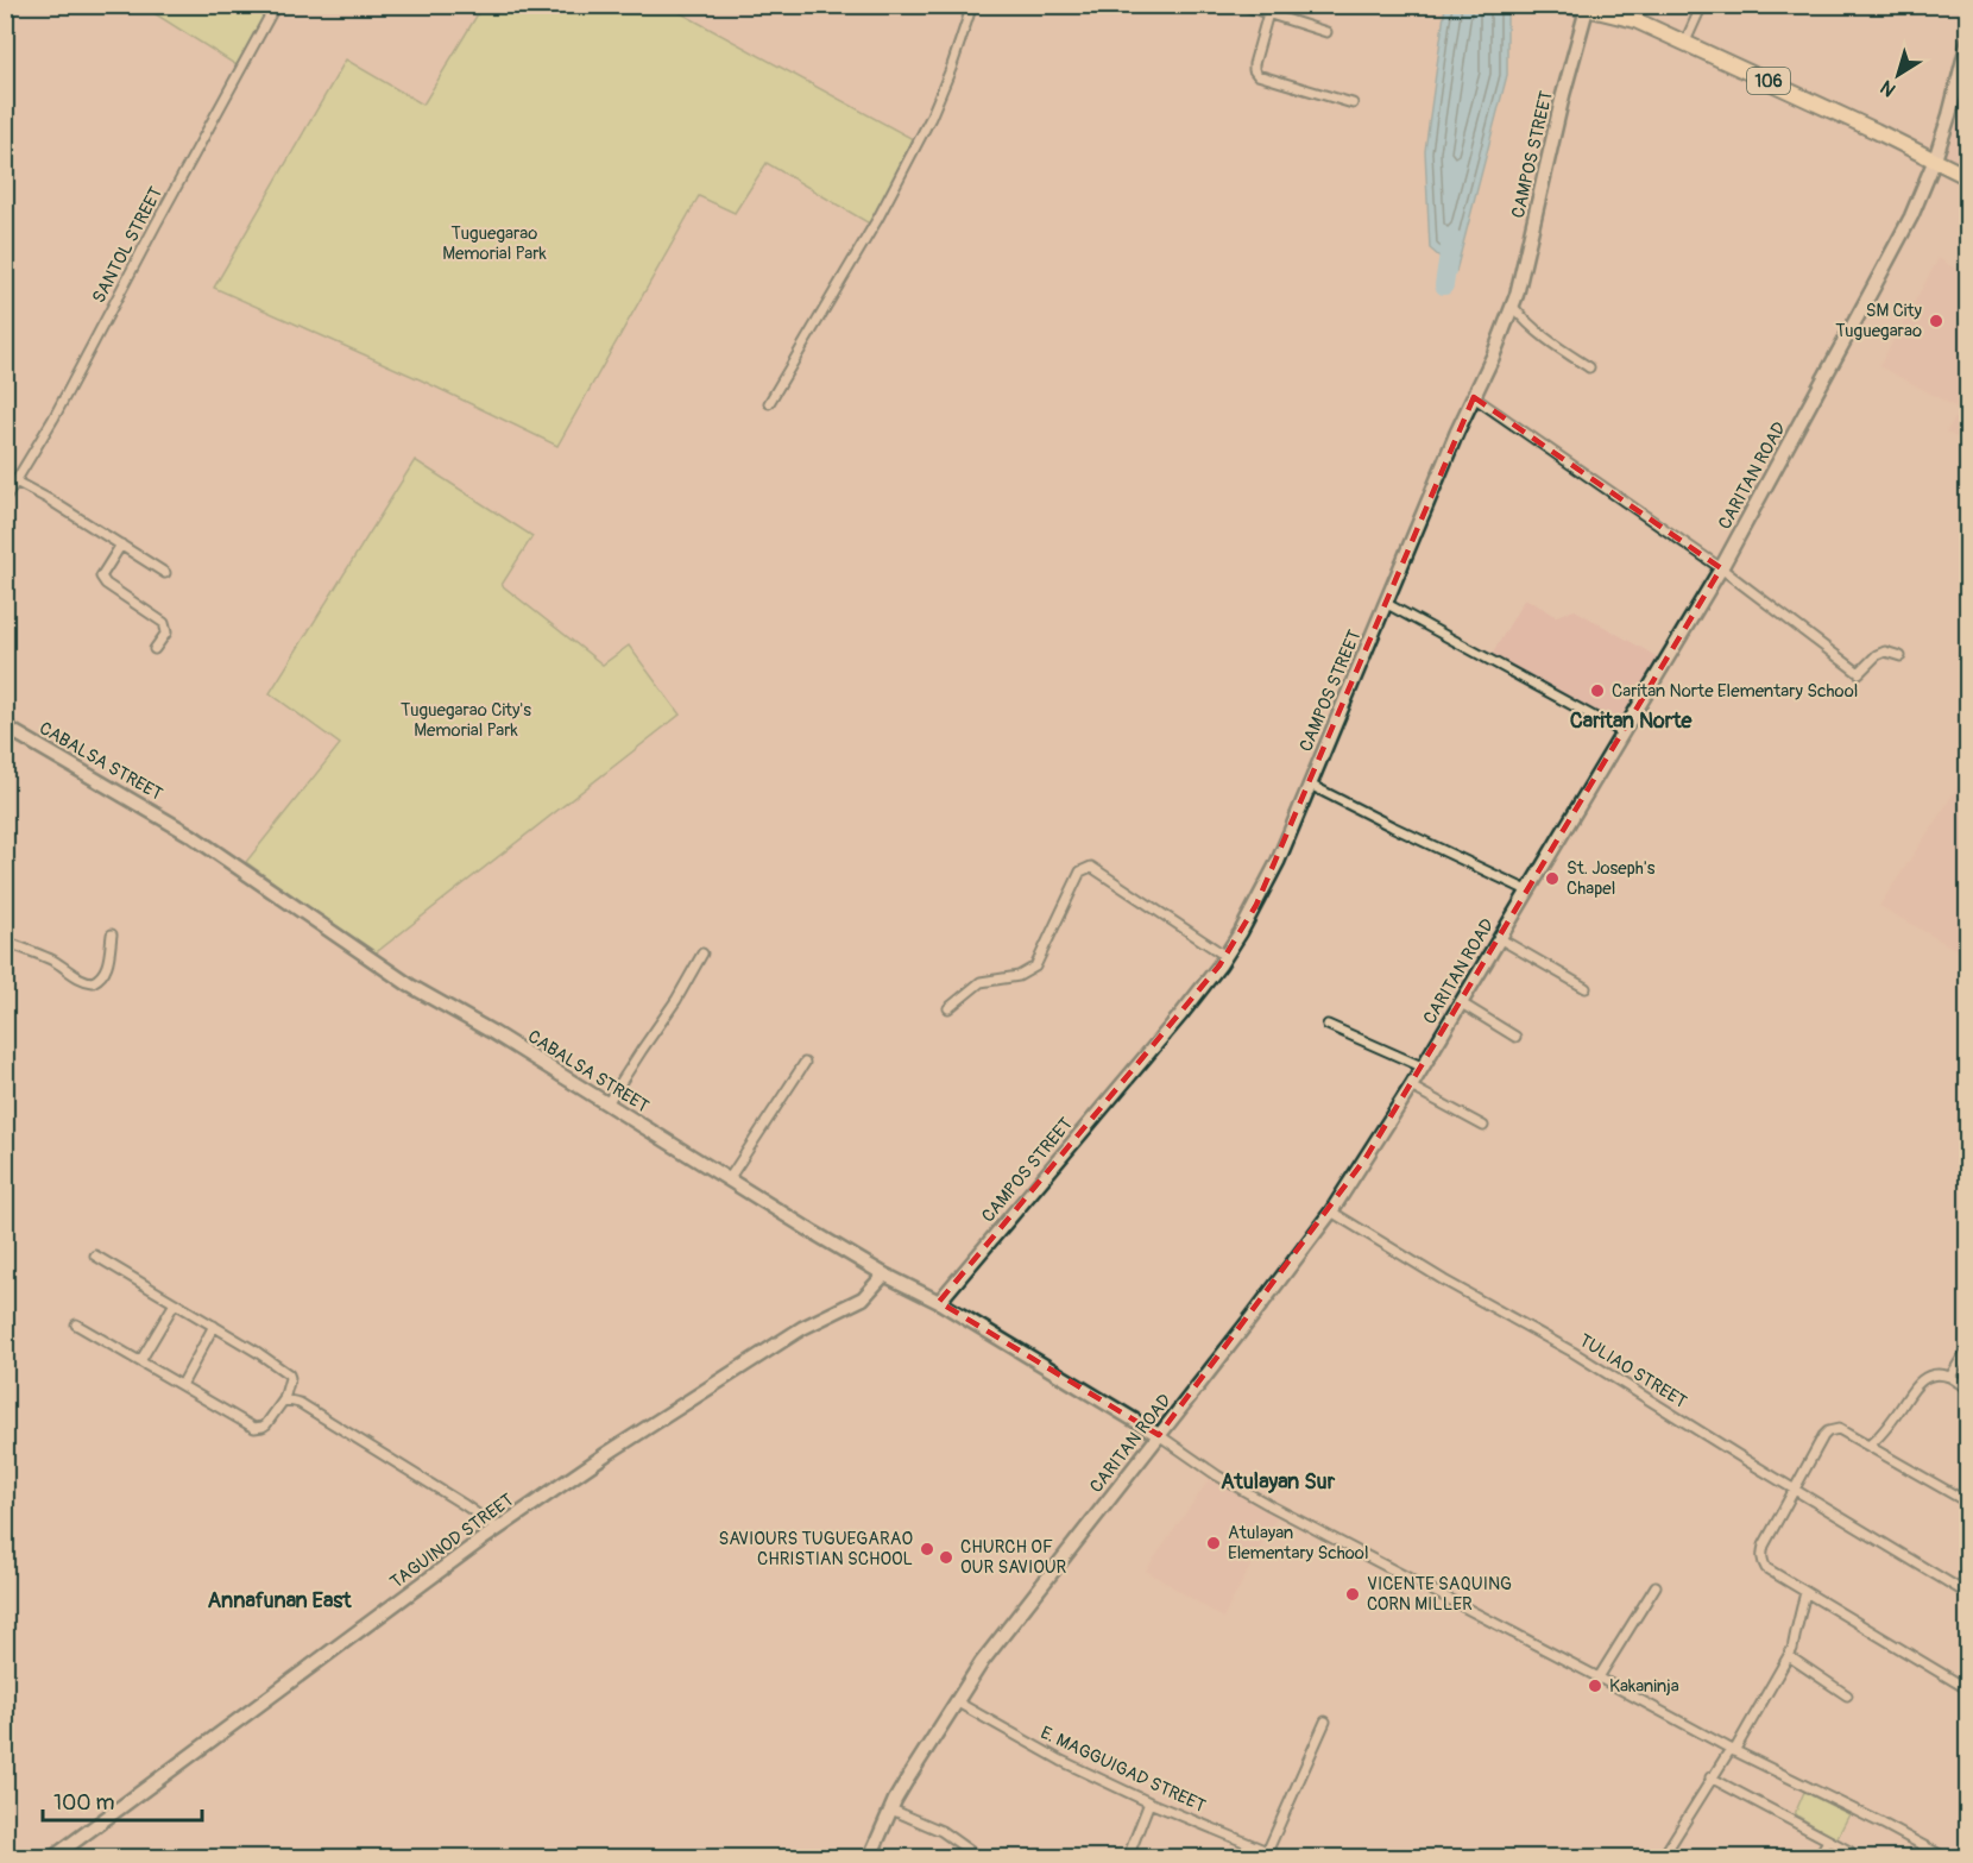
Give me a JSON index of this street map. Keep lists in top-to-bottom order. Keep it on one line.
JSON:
{"streets":{"highway":["106"],"street":["CAMPOS STREET","SANTOL STREET","CARITAN ROAD","CABALSA STREET","TULIAO STREET","TAGUINOD STREET","E. MAGGUIGAD STREET"]},"crossings":[["106","CAMPOS STREET"],["106","CARITAN ROAD"],["CAMPOS STREET","CABALSA STREET"],["CARITAN ROAD","CABALSA STREET"],["CARITAN ROAD","TULIAO STREET"],["CARITAN ROAD","E. MAGGUIGAD STREET"],["CABALSA STREET","TAGUINOD STREET"]],"districts":["Caritan Norte","Atulayan Sur","Annafunan East"],"parks":["Tuguegarao Memorial Park","Tuguegarao City's Memorial Park"],"places":["SM City Tuguegarao","Caritan Norte Elementary School","St. Joseph's Chapel","Atulayan Elementary School","SAVIOURS TUGUEGARAO CHRISTIAN SCHOOL","CHURCH OF OUR SAVIOUR","VICENTE SAQUING CORN MILLER","Kakaninja"],"scale_bar":"100 m","north":"bottom left"}
